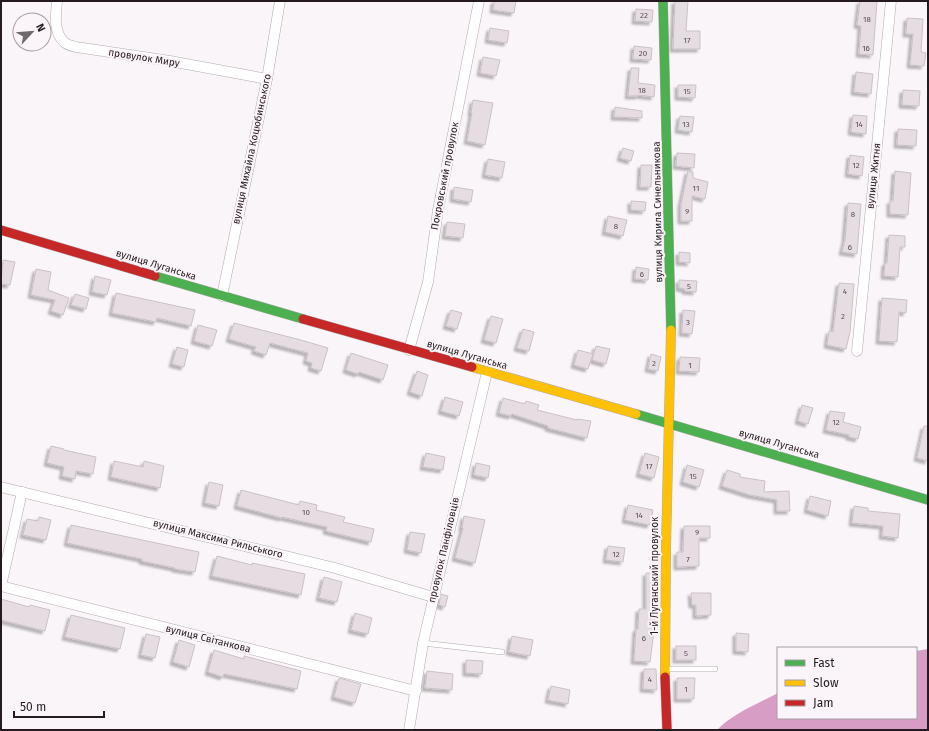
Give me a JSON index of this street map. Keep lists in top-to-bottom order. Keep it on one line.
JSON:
{"streets":{"main road":["вулиця Кирила Синельникова","вулиця Луганська","1-й Луганський провулок"],"street":["провулок Миру","вулиця Михайла Коцюбинського","Покровський провулок","вулиця Житня","вулиця Максима Рильського","провулок Панфіловців","вулиця Світанкова"]},"crossings":[["провулок Миру","вулиця Михайла Коцюбинського"],["вулиця Михайла Коцюбинського","вулиця Луганська"],["Покровський провулок","вулиця Луганська"],["вулиця Кирила Синельникова","вулиця Луганська"],["вулиця Кирила Синельникова","1-й Луганський провулок"],["вулиця Луганська","провулок Панфіловців"],["вулиця Луганська","1-й Луганський провулок"],["вулиця Максима Рильського","провулок Панфіловців"],["провулок Панфіловців","вулиця Світанкова"]],"house_numbers":["22","18","17","16","20","18","15","13","14","12","11","9","8","8","6","6","5","4","2","3","2","1","12","17","15","10","14","9","12","7","6","5","4","1"],"legend":["Fast","Slow","Jam"],"scale_bar":"50 m","north":"top right"}
